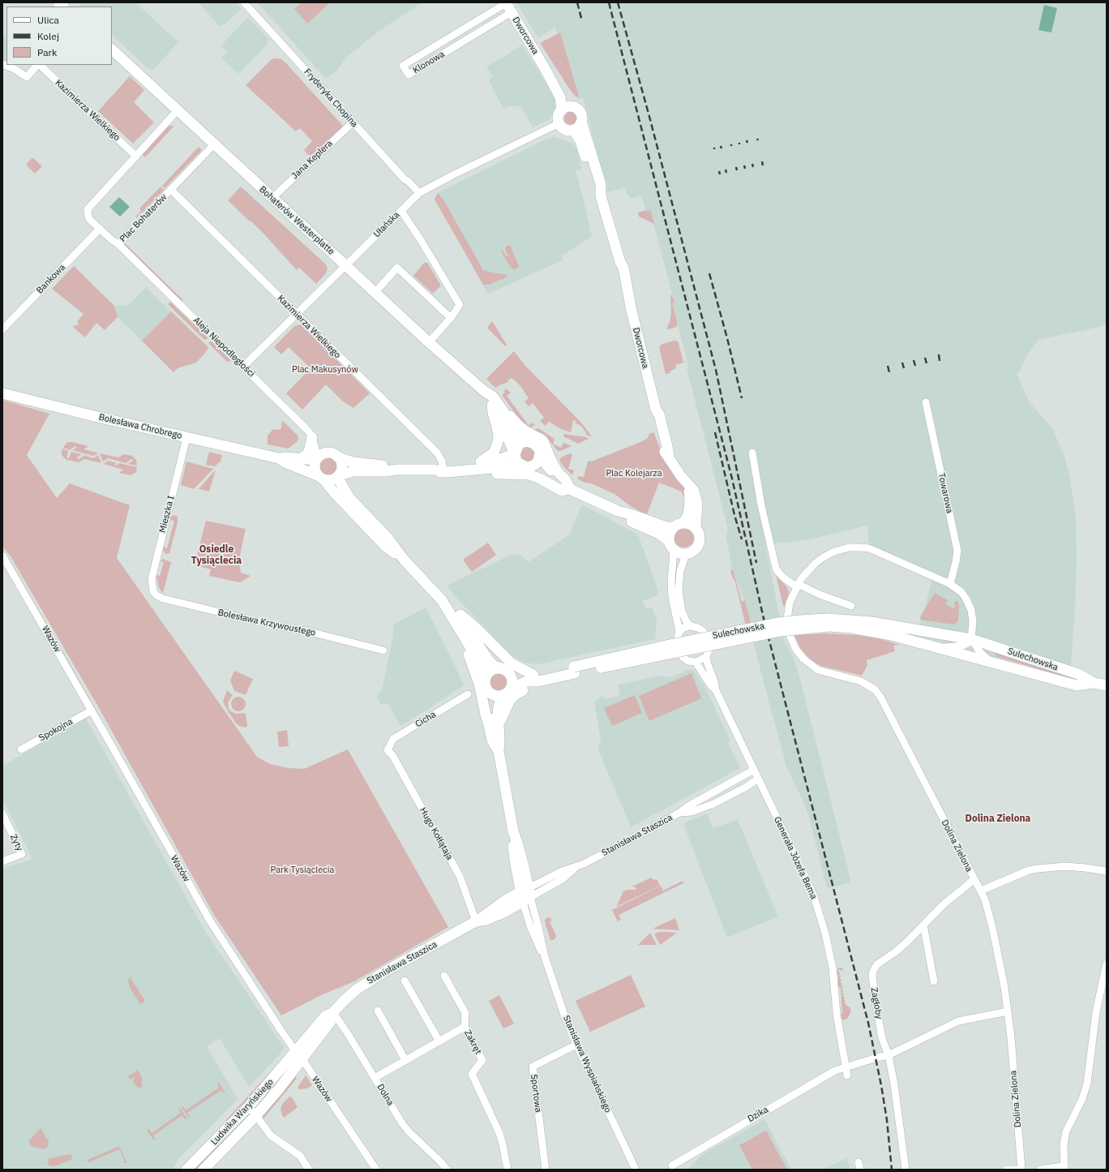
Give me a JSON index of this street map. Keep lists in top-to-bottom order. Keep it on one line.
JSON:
{"streets":{"street":["Dworcowa","Klonowa","Fryderyka Chopina","Kazimierza Wielkiego","Jana Keplera","Plac Bohaterów","Bohaterów Westerplatte","Ułańska","Bankowa","Aleja Niepodległości","Bolesława Chrobrego","Towarowa","Mieszka I","Bolesława Krzywoustego","Sulechowska","Wazów","Cicha","Spokojna","Hugo Kołłątaja","Stanisława Staszica","Zyty","Dolina Zielona","Generała Józefa Bema","Zagłoby","Zakręt","Stanisława Wyspiańskiego","Sportowa","Dolna","Ludwika Waryńskiego","Dzika"]},"crossings":[["Dworcowa","Klonowa"],["Dworcowa","Ułańska"],["Fryderyka Chopina","Jana Keplera"],["Fryderyka Chopina","Ułańska"],["Kazimierza Wielkiego","Plac Bohaterów"],["Kazimierza Wielkiego","Ułańska"],["Jana Keplera","Bohaterów Westerplatte"],["Plac Bohaterów","Bohaterów Westerplatte"],["Plac Bohaterów","Bankowa"],["Plac Bohaterów","Aleja Niepodległości"],["Bohaterów Westerplatte","Ułańska"],["Ułańska","Aleja Niepodległości"],["Aleja Niepodległości","Bolesława Chrobrego"],["Bolesława Chrobrego","Mieszka I"],["Mieszka I","Bolesława Krzywoustego"],["Sulechowska","Stanisława Wyspiańskiego"],["Wazów","Spokojna"],["Wazów","Stanisława Staszica"],["Wazów","Ludwika Waryńskiego"],["Cicha","Hugo Kołłątaja"],["Hugo Kołłątaja","Stanisława Staszica"],["Stanisława Staszica","Generała Józefa Bema"],["Stanisława Staszica","Stanisława Wyspiańskiego"],["Stanisława Staszica","Dolna"],["Stanisława Staszica","Ludwika Waryńskiego"],["Dolina Zielona","Zagłoby"],["Dolina Zielona","Dzika"],["Generała Józefa Bema","Dzika"],["Zagłoby","Dzika"],["Zakręt","Dolna"],["Stanisława Wyspiańskiego","Sportowa"]],"districts":["Osiedle Tysiąclecia","Dolina Zielona"],"parks":["Plac Makusynów","Plac Kolejarza","Park Tysiąclecia"],"legend":["Ulica","Kolej","Park"]}
